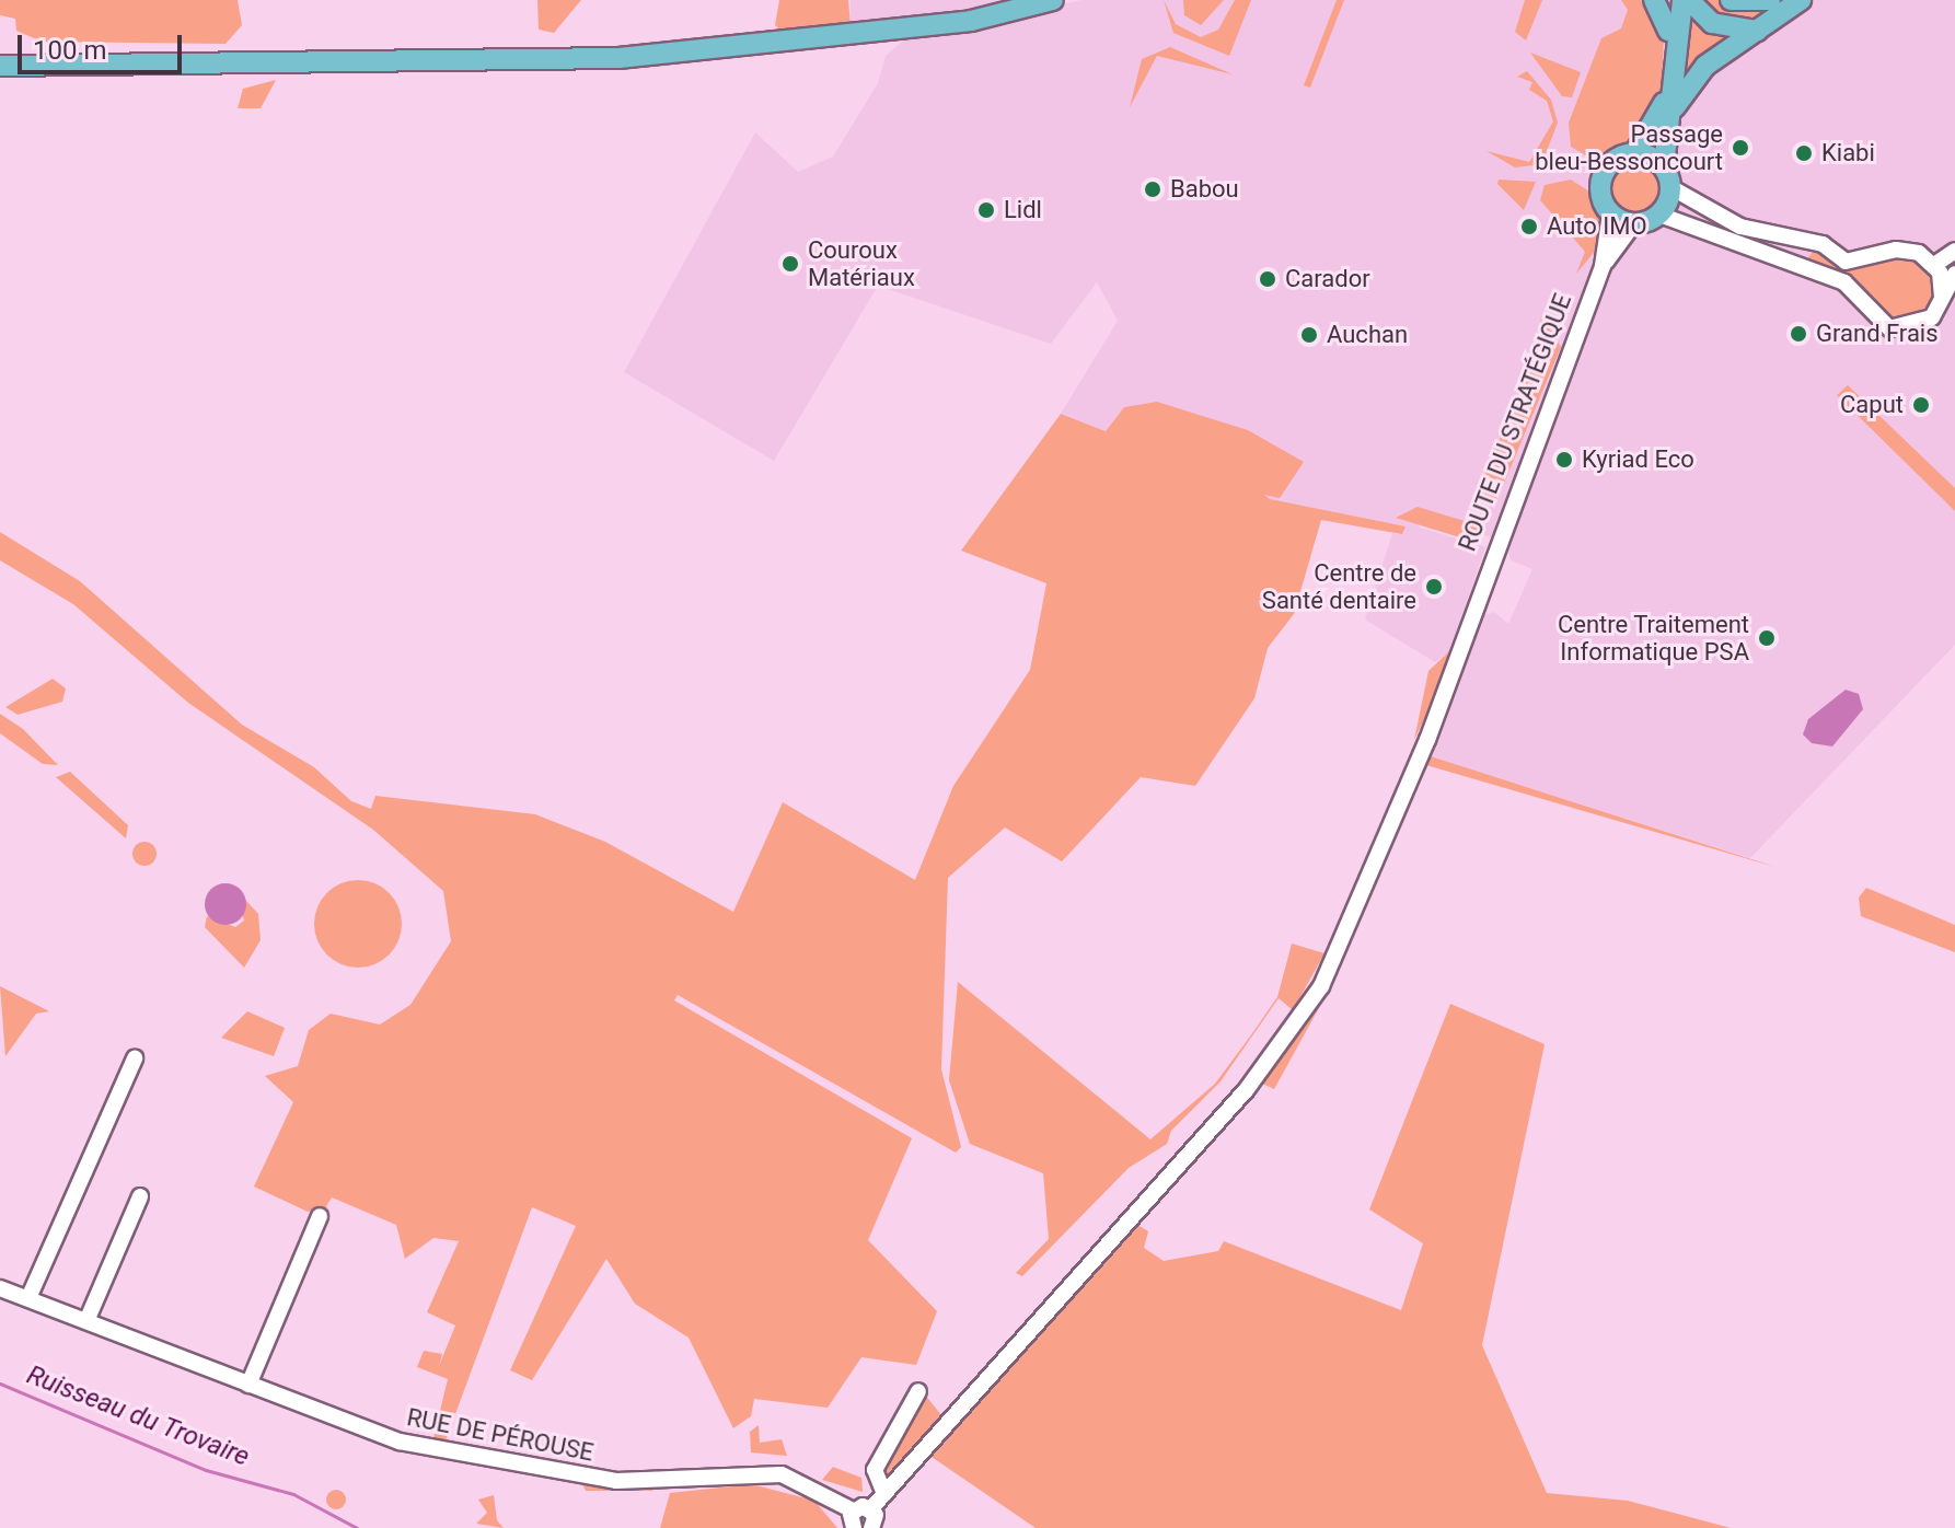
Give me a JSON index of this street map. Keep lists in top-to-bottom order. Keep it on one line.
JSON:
{"streets":{"street":["ROUTE DU STRATÉGIQUE","RUE DE PÉROUSE"]},"water":["Ruisseau du Trovaire"],"places":["Passage bleu-Bessoncourt","Kiabi","Babou","Lidl","Auto IMO","Couroux Matériaux","Carador","Grand Frais","Auchan","Caput","Kyriad Eco","Centre de Santé dentaire","Centre Traitement Informatique PSA"],"scale_bar":"100 m"}
